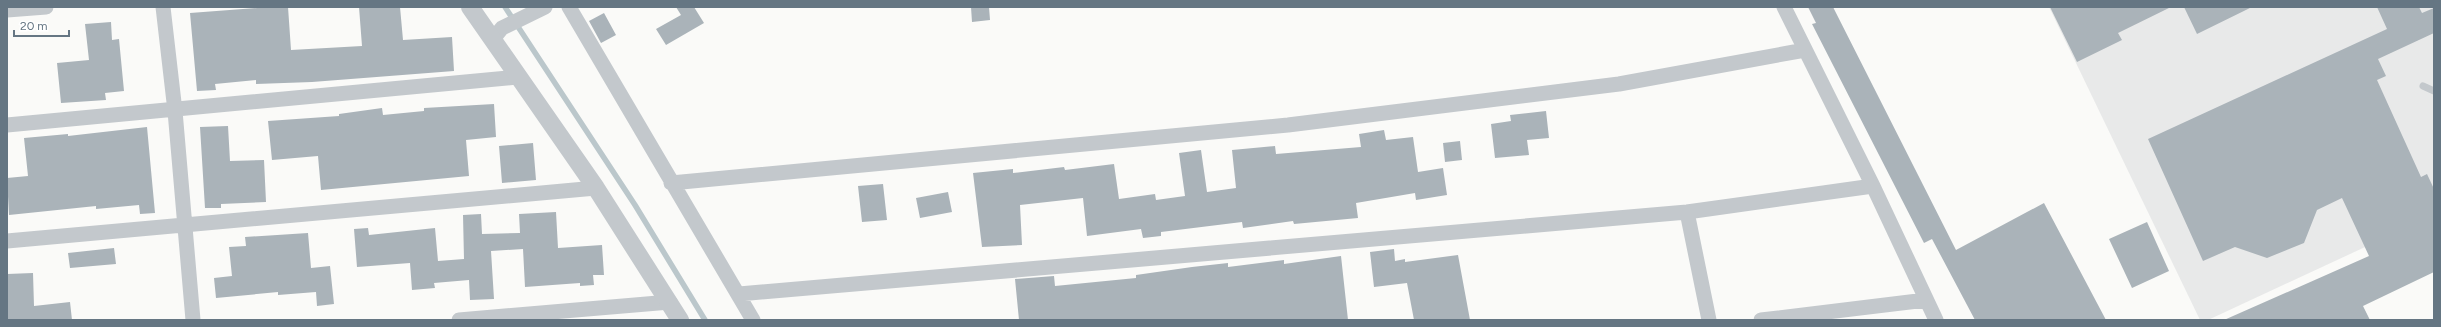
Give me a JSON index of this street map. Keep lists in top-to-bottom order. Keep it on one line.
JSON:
{"scale_bar":"20 m"}
